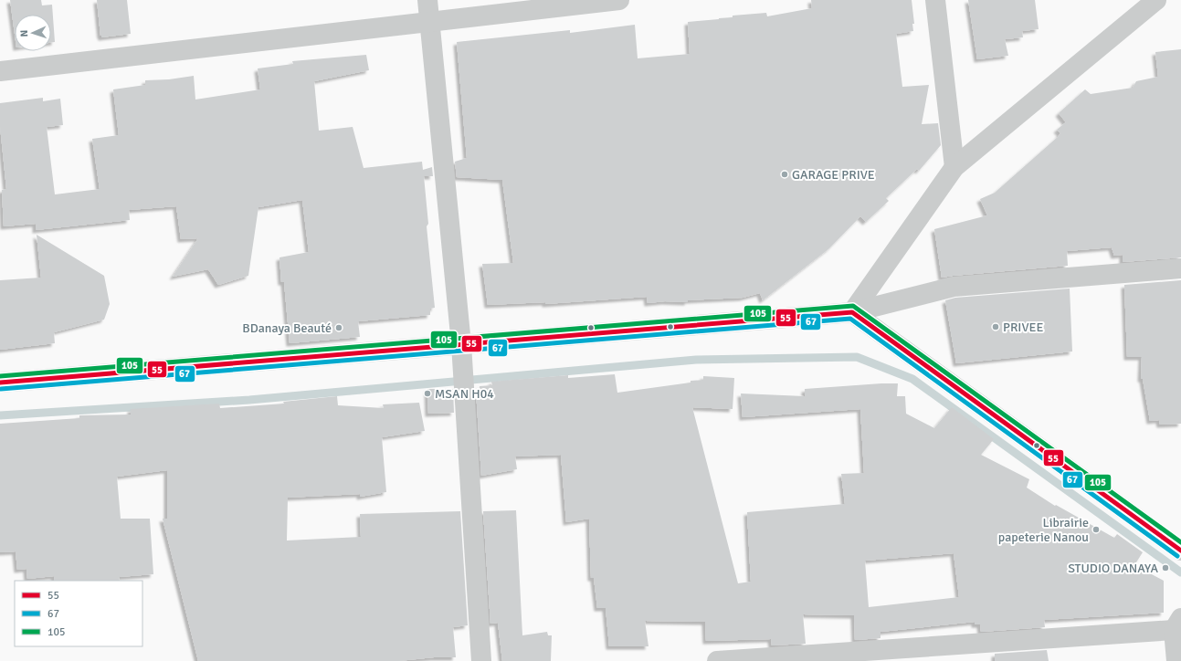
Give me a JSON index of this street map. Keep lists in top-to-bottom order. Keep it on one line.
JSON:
{"places":["GARAGE PRIVE","PRIVEE","BDanaya Beauté","MSAN H04","Librairie papeterie Nanou","STUDIO DANAYA"],"lines":["transit line 105","transit line 55","transit line 67"],"legend":["55","67","105"],"north":"left"}
